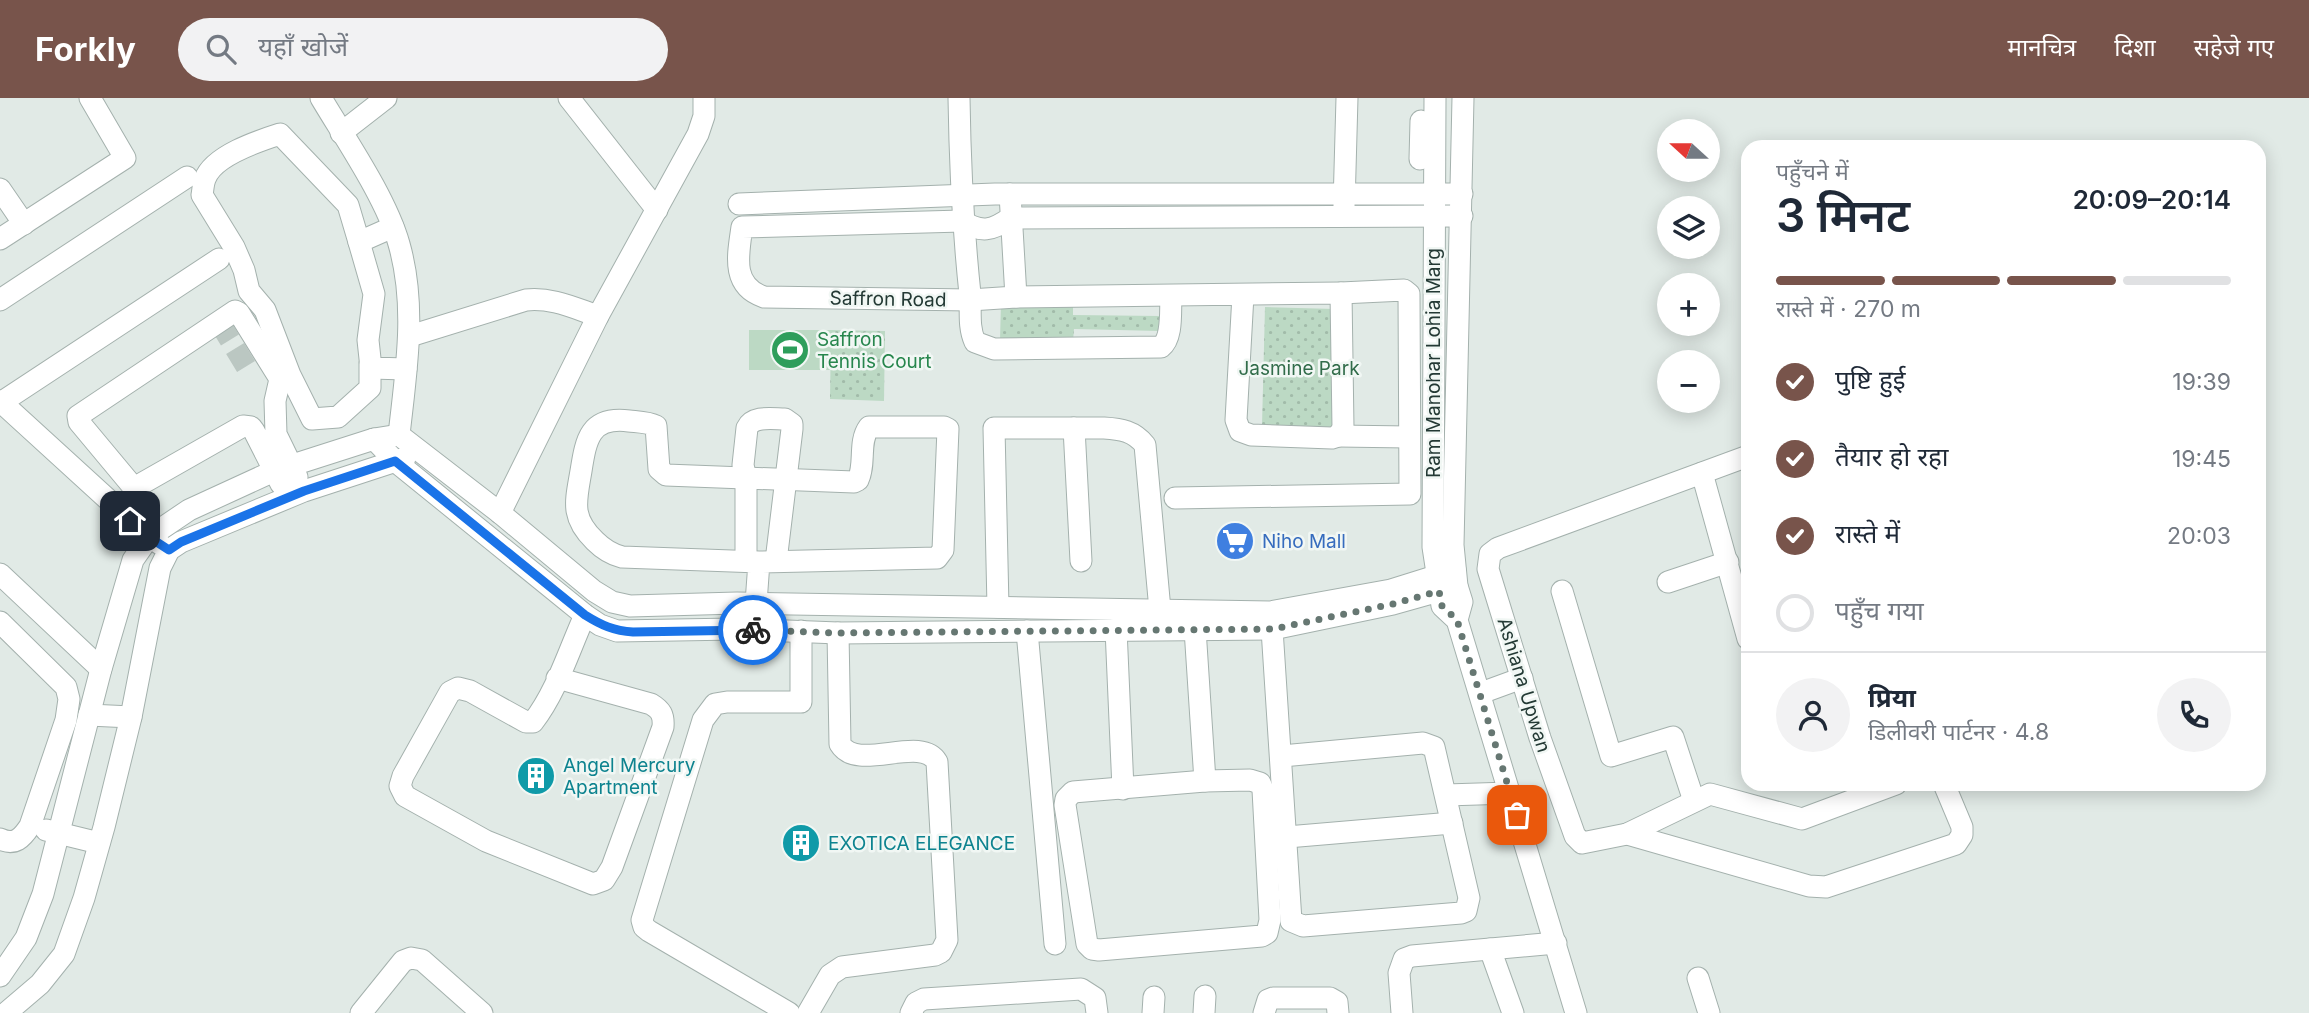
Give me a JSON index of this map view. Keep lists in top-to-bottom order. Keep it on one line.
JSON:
{"streets":{"street":["Saffron Road","Ram Manohar Lohia Marg","Ashiana Upwan"]},"parks":["Jasmine Park"],"places":{"sports":["Saffron Tennis Court"],"supermarket":["Niho Mall"],"building":["Angel Mercury Apartment","EXOTICA ELEGANCE"]},"north":"left","page":{"header":"Forkly","search":"यहाँ खोजें","nav":["मानचित्र","दिशा","सहेजे गए"],"map_buttons":["+","−"],"heading":["3 मिनट","पहुँचने में","20:09–20:14"],"panel":["प्रिया","डिलीवरी पार्टनर · 4.8"],"bar":"रास्ते में · 270 m","list":[["पुष्टि हुई","19:39"],["तैयार हो रहा","19:45"],["रास्ते में","20:03"],"पहुँच गया"]}}
